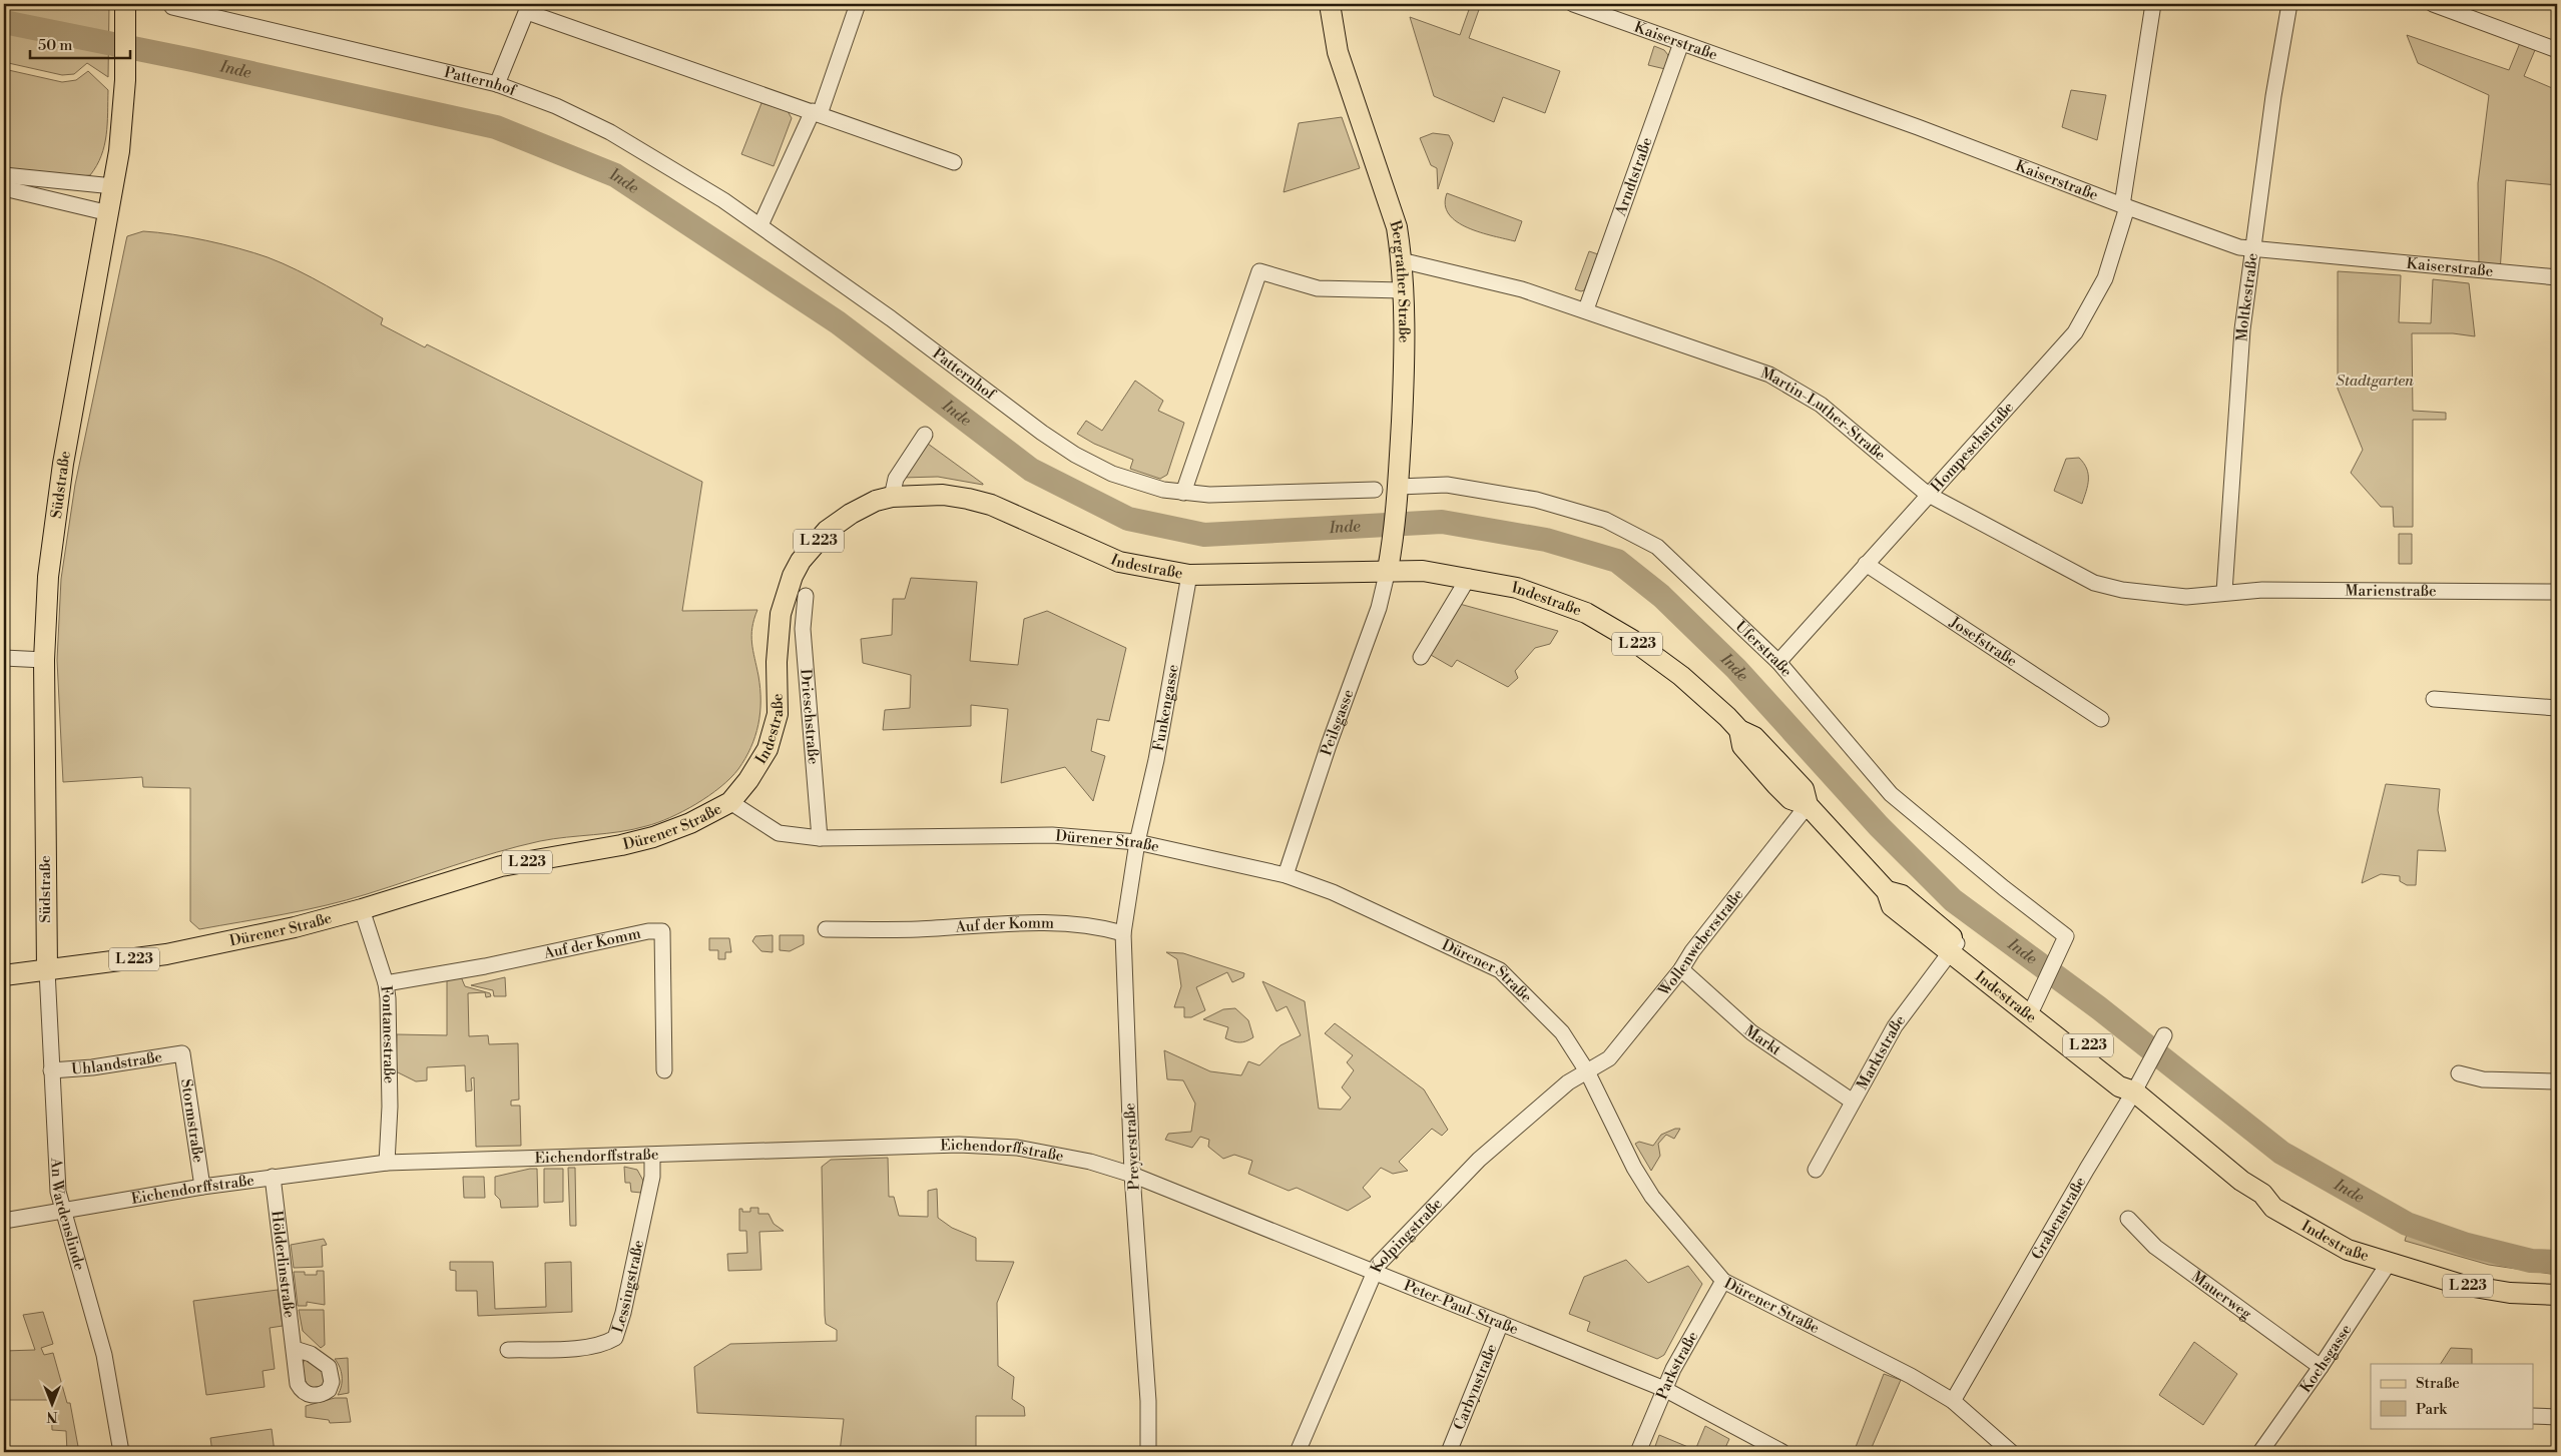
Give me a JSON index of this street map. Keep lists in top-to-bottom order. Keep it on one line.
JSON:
{"streets":{"main road":["Bergrather Straße","Südstraße","L 223","Indestraße","Dürener Straße"],"street":["Kaiserstraße","Patternhof","Arndtstraße","Moltkestraße","Martin-Luther-Straße","Hompeschstraße","Marienstraße","Josefstraße","Uferstraße","Funkengasse","Drieschstraße","Peilsgasse","Auf der Komm","Wollenweberstraße","Fontanestraße","Markt","Marktstraße","Uhlandstraße","Stormstraße","Preyerstraße","Eichendorffstraße","An Wardenslinde","Grabenstraße","Kolpingstraße","Hölderlinstraße","Lessingstraße","Mauerweg","Peter-Paul-Straße","Kochsgasse","Parkstraße","Carbynstraße"]},"crossings":[["Kaiserstraße","Arndtstraße"],["Kaiserstraße","Moltkestraße"],["Kaiserstraße","Hompeschstraße"],["Arndtstraße","Martin-Luther-Straße"],["Bergrather Straße","Martin-Luther-Straße"],["Bergrather Straße","Indestraße"],["Bergrather Straße","Uferstraße"],["Bergrather Straße","Peilsgasse"],["Moltkestraße","Martin-Luther-Straße"],["Moltkestraße","Marienstraße"],["Martin-Luther-Straße","Hompeschstraße"],["Martin-Luther-Straße","Marienstraße"],["Hompeschstraße","Josefstraße"],["Hompeschstraße","Uferstraße"],["Südstraße","Dürener Straße"],["Südstraße","An Wardenslinde"],["Indestraße","Uferstraße"],["Indestraße","Funkengasse"],["Indestraße","Peilsgasse"],["Indestraße","Dürener Straße"],["Indestraße","Wollenweberstraße"],["Indestraße","Marktstraße"],["Indestraße","Grabenstraße"],["Indestraße","Kochsgasse"],["Funkengasse","Dürener Straße"],["Funkengasse","Preyerstraße"],["Drieschstraße","Dürener Straße"],["Peilsgasse","Dürener Straße"],["Dürener Straße","Wollenweberstraße"],["Dürener Straße","Fontanestraße"],["Dürener Straße","Preyerstraße"],["Dürener Straße","An Wardenslinde"],["Dürener Straße","Grabenstraße"],["Dürener Straße","Kolpingstraße"],["Dürener Straße","Parkstraße"],["Auf der Komm","Fontanestraße"],["Auf der Komm","Preyerstraße"],["Wollenweberstraße","Markt"],["Wollenweberstraße","Kolpingstraße"],["Fontanestraße","Eichendorffstraße"],["Markt","Marktstraße"],["Uhlandstraße","Stormstraße"],["Uhlandstraße","An Wardenslinde"],["Stormstraße","Eichendorffstraße"],["Preyerstraße","Eichendorffstraße"],["Preyerstraße","Peter-Paul-Straße"],["Eichendorffstraße","An Wardenslinde"],["Eichendorffstraße","Hölderlinstraße"],["Eichendorffstraße","Lessingstraße"],["Eichendorffstraße","Peter-Paul-Straße"],["Kolpingstraße","Peter-Paul-Straße"],["Mauerweg","Kochsgasse"],["Peter-Paul-Straße","Parkstraße"],["Peter-Paul-Straße","Carbynstraße"]],"water":["Inde"],"parks":["Stadtgarten"],"legend":["Straße","Park"],"scale_bar":"50 m","north":"bottom"}
